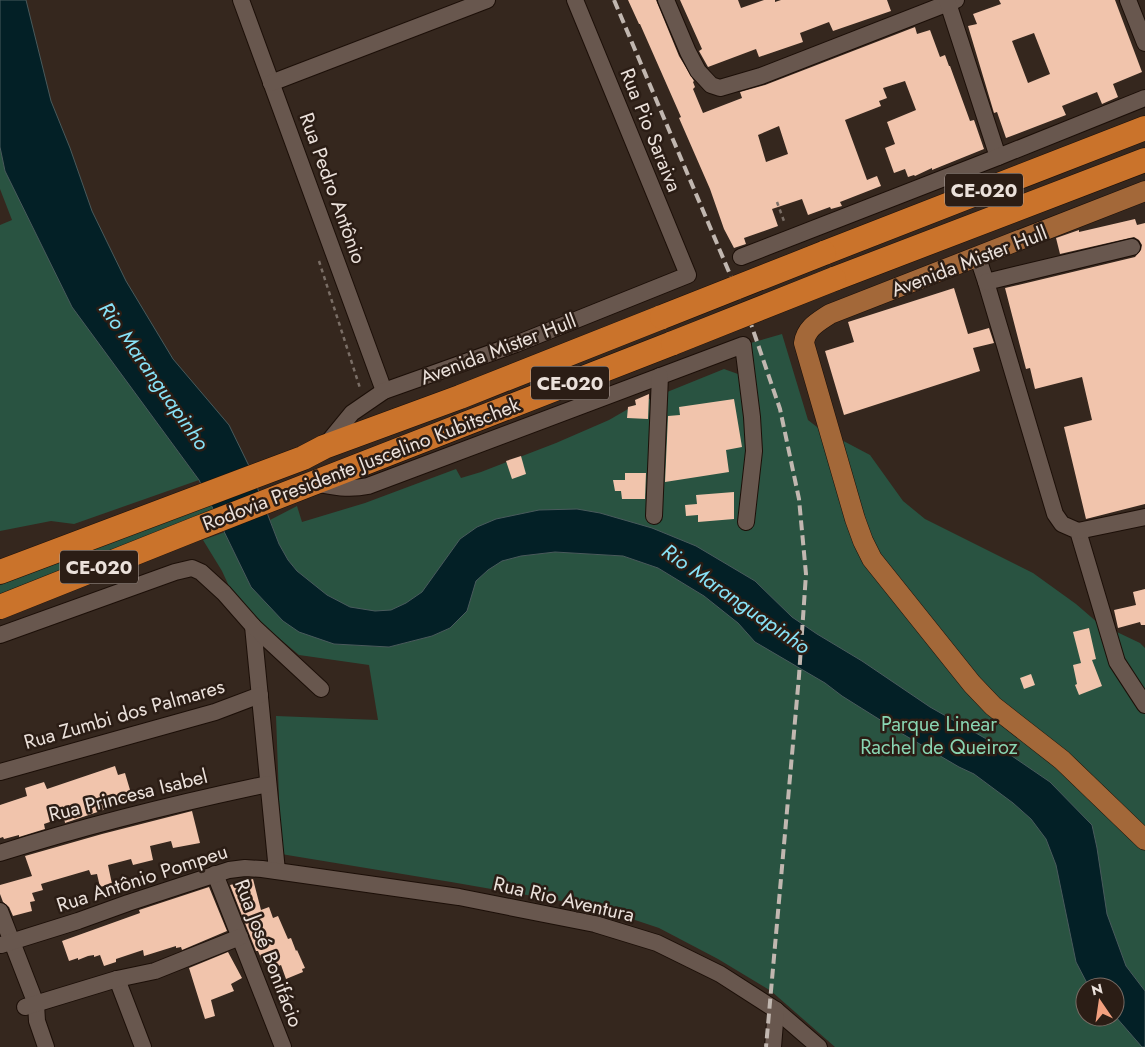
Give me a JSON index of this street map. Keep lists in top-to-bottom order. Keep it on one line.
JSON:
{"streets":{"highway":["CE-020","Avenida Mister Hull","Rodovia Presidente Juscelino Kubitschek"],"street":["Rua Pio Saraiva","Rua Pedro Antônio","Rua Zumbi dos Palmares","Rua Princesa Isabel","Rua Antônio Pompeu","Rua Rio Aventura","Rua José Bonifácio"]},"crossings":[["Rua Pio Saraiva","Avenida Mister Hull"],["Rua Pedro Antônio","Avenida Mister Hull"],["Avenida Mister Hull","Rodovia Presidente Juscelino Kubitschek"],["Rua Zumbi dos Palmares","Rua José Bonifácio"],["Rua Princesa Isabel","Rua José Bonifácio"],["Rua Antônio Pompeu","Rua Rio Aventura"],["Rua Antônio Pompeu","Rua José Bonifácio"]],"water":["Rio Maranguapinho"],"parks":["Parque Linear Rachel de Queiroz"],"north":"top"}
